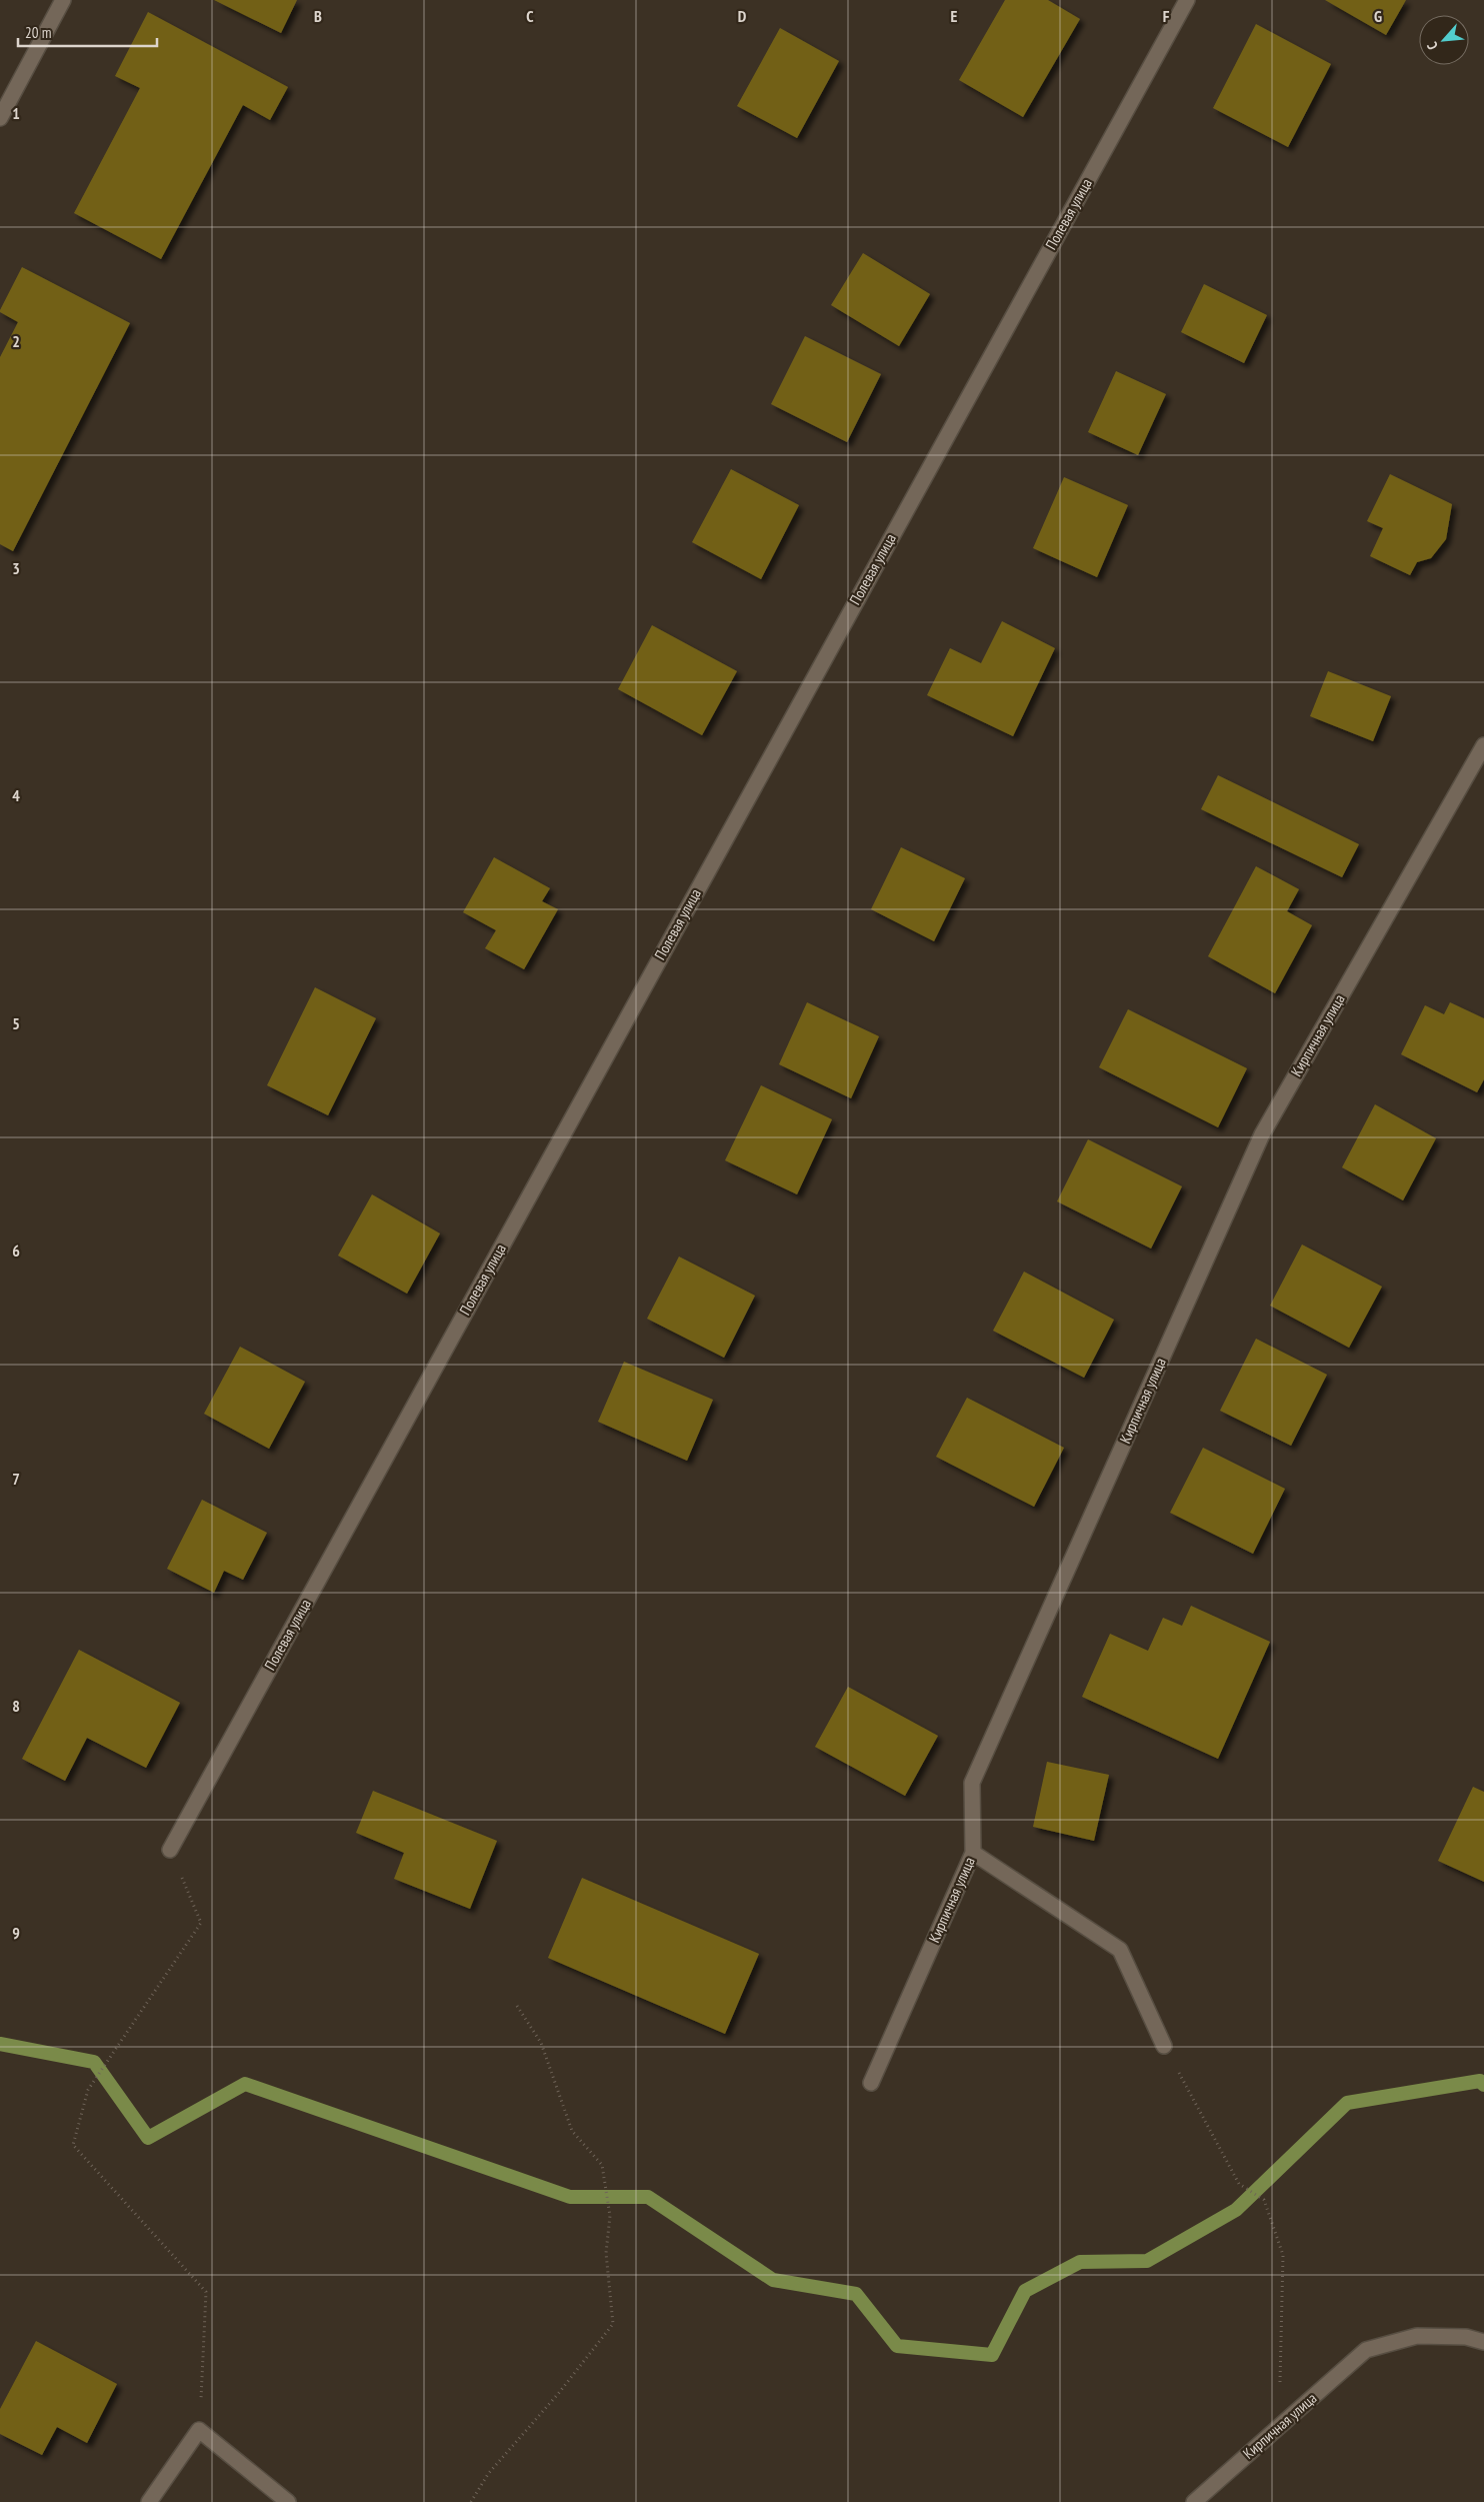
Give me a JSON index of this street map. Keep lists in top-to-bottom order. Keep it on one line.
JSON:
{"streets":{"street":["Полевая улица","Кирпичная улица"]},"scale_bar":"20 m","north":"bottom left","grid":{"columns":["B","C","D","E","F","G"],"rows":["1","2","3","4","5","6","7","8","9"]}}
